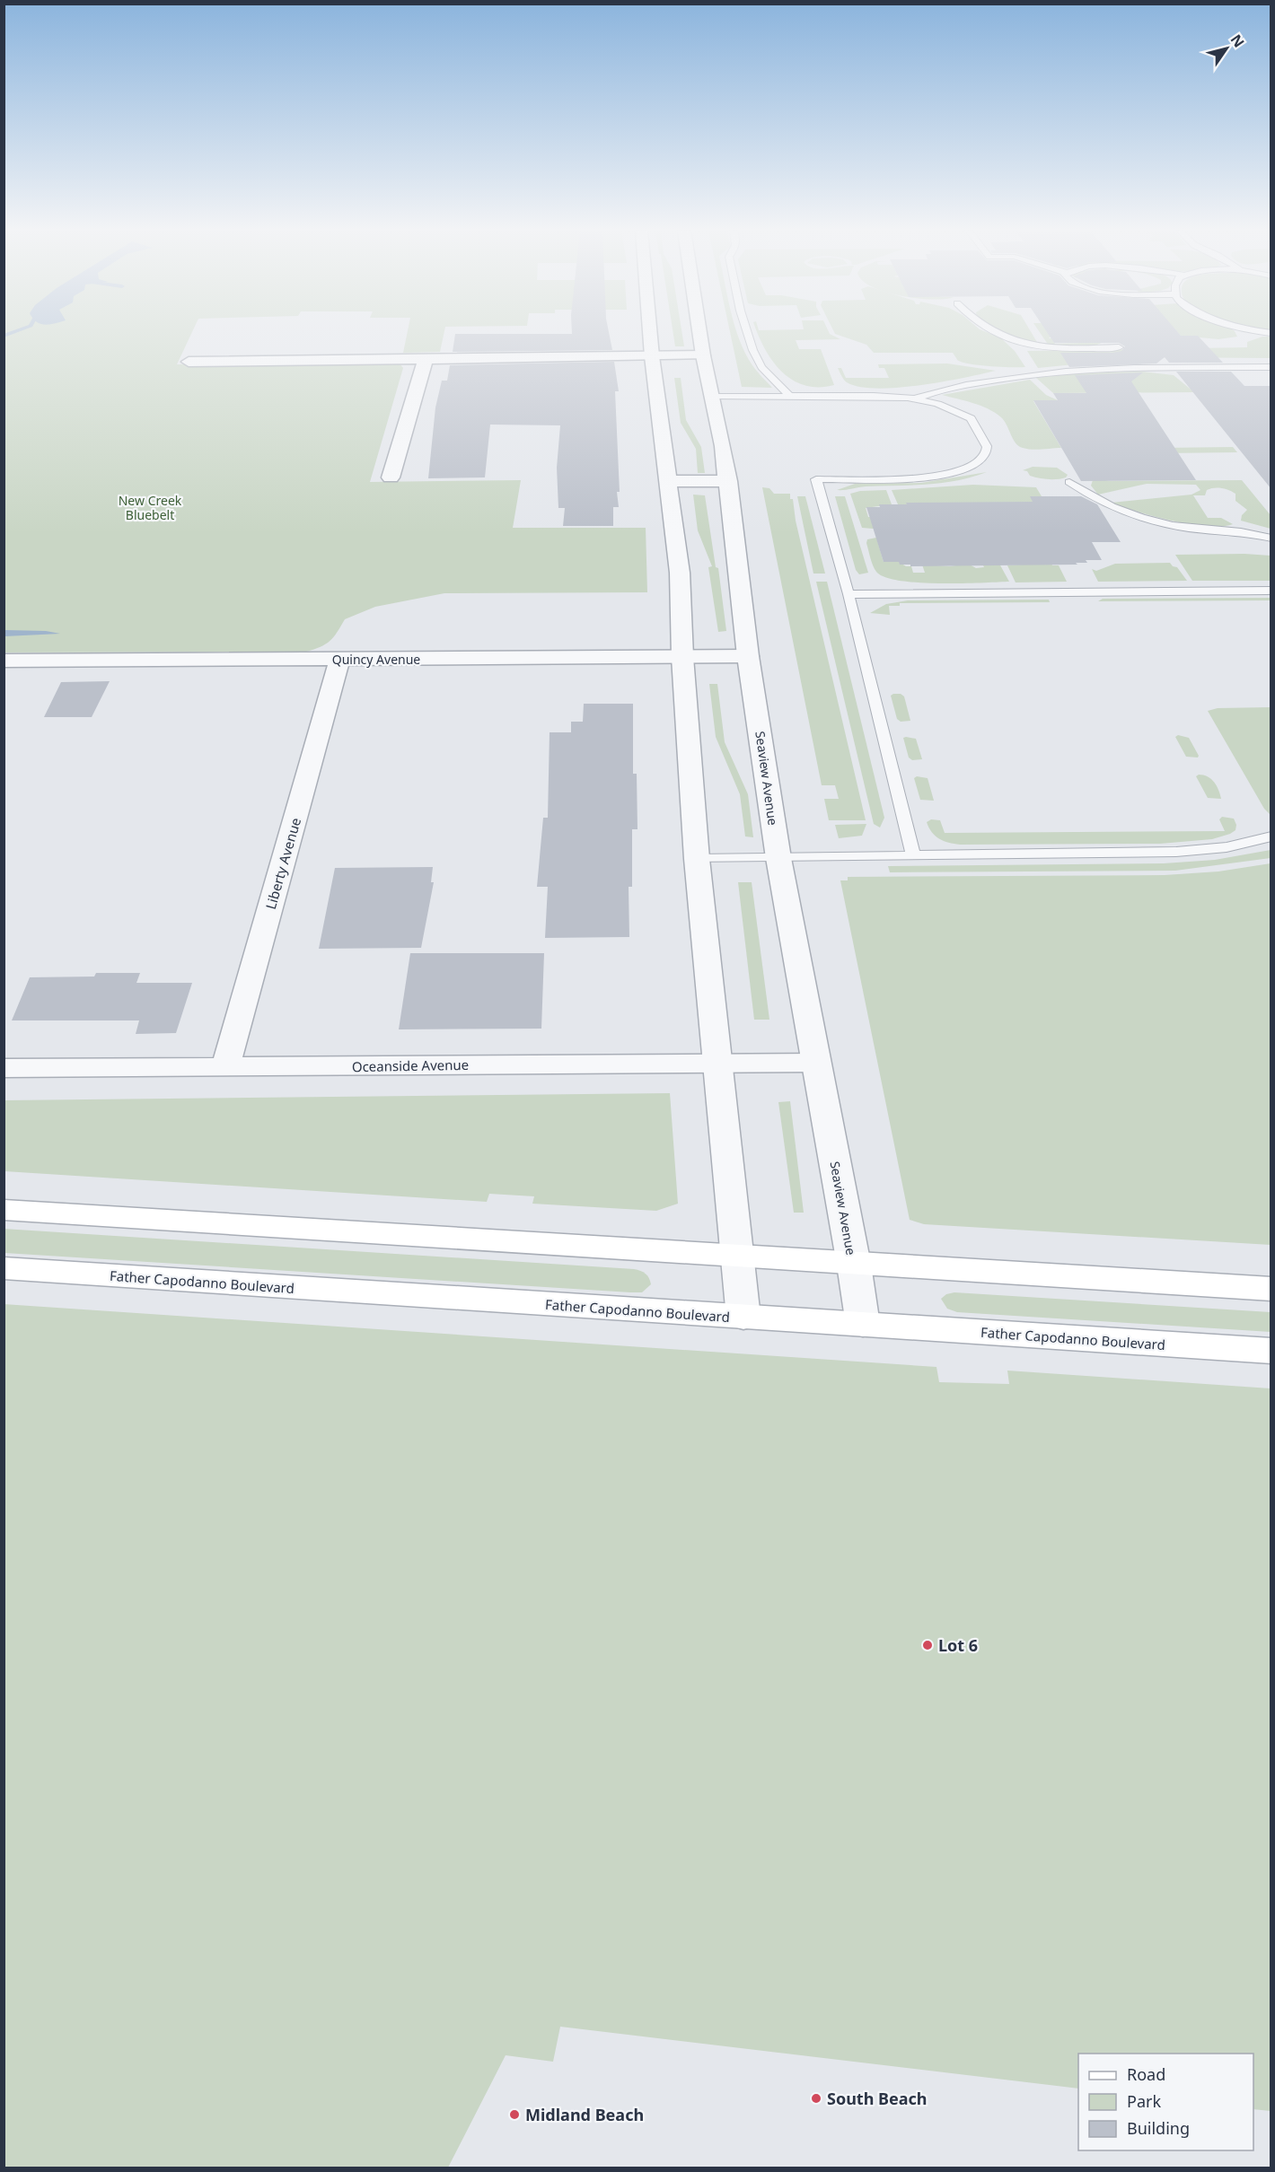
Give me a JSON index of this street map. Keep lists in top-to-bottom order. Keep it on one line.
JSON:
{"streets":{"main road":["Father Capodanno Boulevard"],"street":["Quincy Avenue","Seaview Avenue","Liberty Avenue","Oceanside Avenue"]},"crossings":[["Quincy Avenue","Seaview Avenue"],["Quincy Avenue","Liberty Avenue"],["Seaview Avenue","Oceanside Avenue"],["Seaview Avenue","Father Capodanno Boulevard"],["Liberty Avenue","Oceanside Avenue"]],"parks":["New Creek Bluebelt"],"places":["Lot 6","South Beach","Midland Beach"],"legend":["Road","Park","Building"],"north":"top right"}
